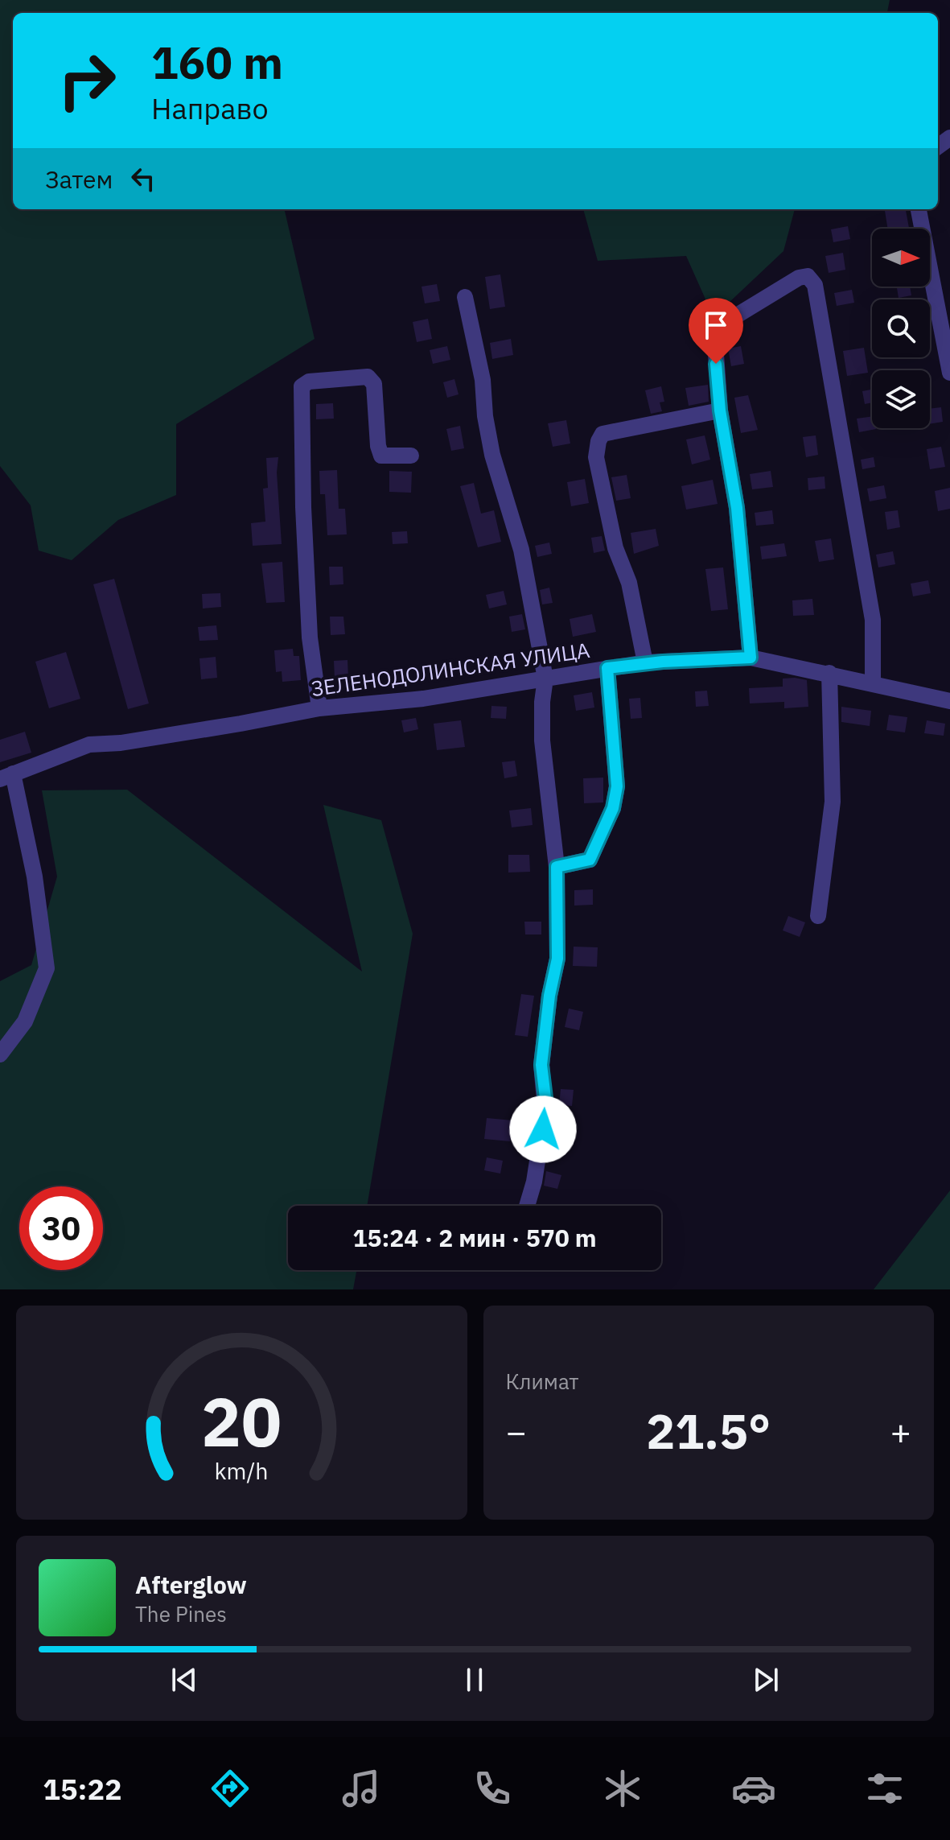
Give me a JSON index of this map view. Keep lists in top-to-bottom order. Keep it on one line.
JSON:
{"streets":{"street":["ЗЕЛЕНОДОЛИНСКАЯ УЛИЦА"]},"north":"right","page":{"turn":["160 m","Направо"],"then":"Затем","limit":"30","trip":"15:24 · 2 мин · 570 m","tile":"Климат","heat":["−","21.5°","+"],"song":["Afterglow","The Pines"],"tabs":"15:22","gauge":["20","km/h"]}}
